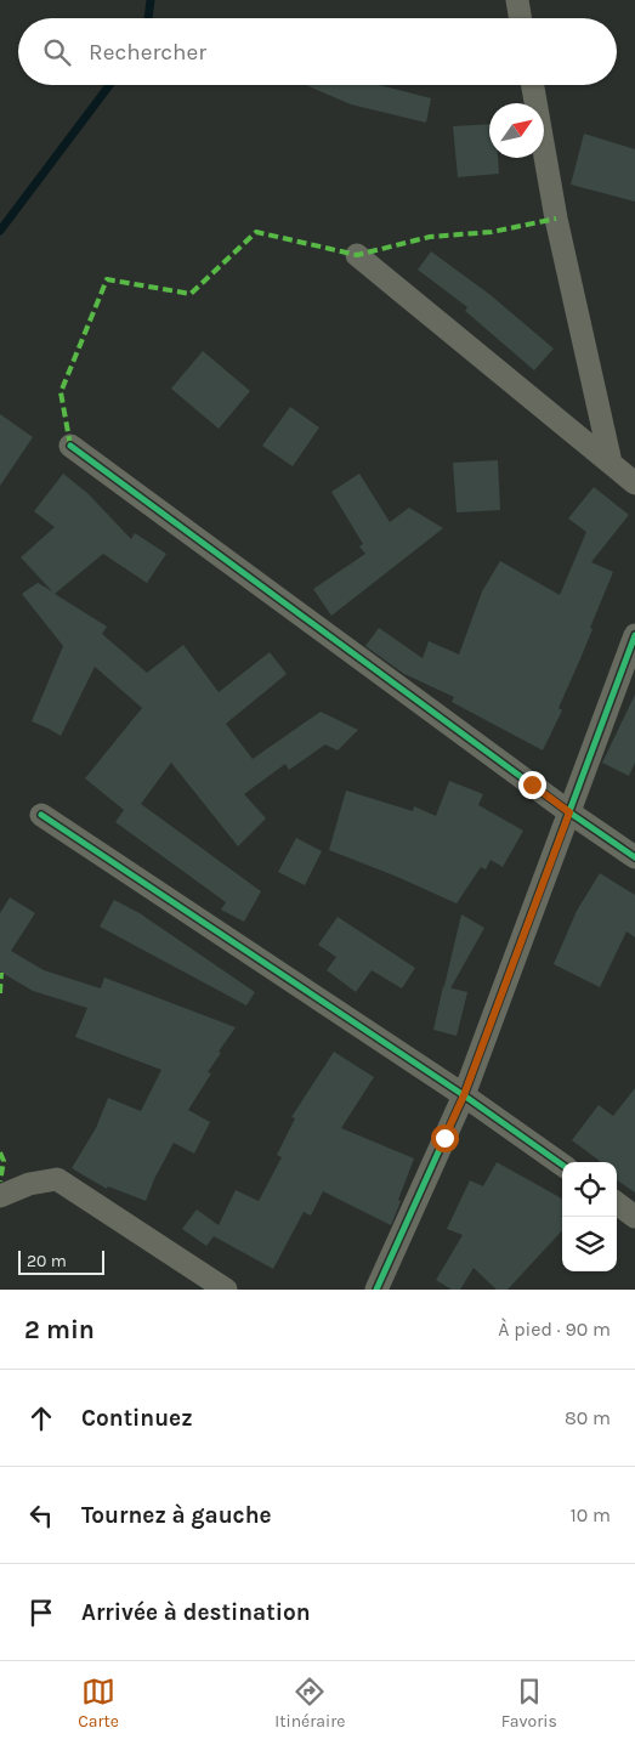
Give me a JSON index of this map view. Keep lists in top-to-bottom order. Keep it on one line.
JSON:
{"scale_bar":"20 m","north":"top right","page":{"search":"Rechercher","scale":"20 m","heading":["2 min","À pied · 90 m"],"list":[["Continuez","80 m"],["Tournez à gauche","10 m"],"Arrivée à destination"],"nav":["Carte","Itinéraire","Favoris"]}}
